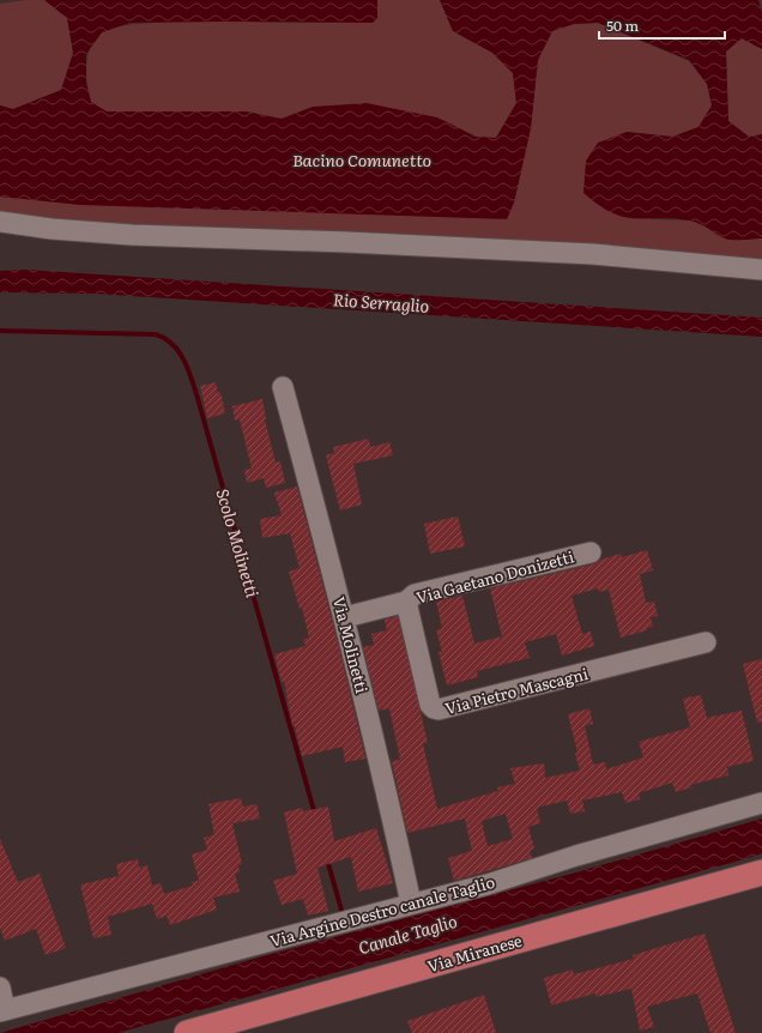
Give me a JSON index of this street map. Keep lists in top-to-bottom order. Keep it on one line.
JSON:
{"streets":{"main road":["Via Miranese"],"street":["Via Gaetano Donizetti","Via Molinetti","Via Pietro Mascagni","Via Argine Destro canale Taglio"]},"crossings":[["Via Gaetano Donizetti","Via Molinetti"],["Via Gaetano Donizetti","Via Pietro Mascagni"],["Via Molinetti","Via Argine Destro canale Taglio"]],"water":["Bacino Comunetto","Rio Serraglio","Scolo Molinetti","Canale Taglio"],"scale_bar":"50 m"}
